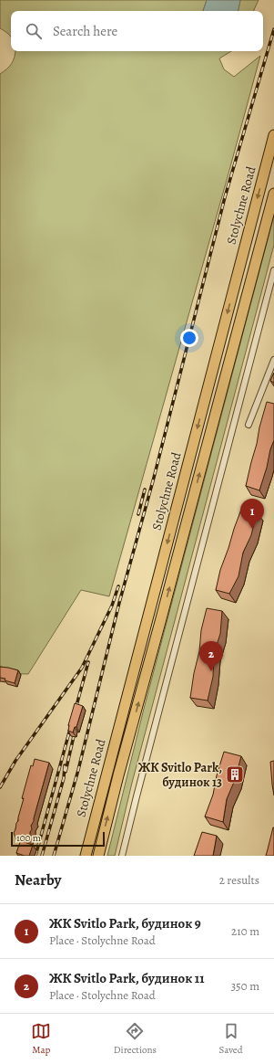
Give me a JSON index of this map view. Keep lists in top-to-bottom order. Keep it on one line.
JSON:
{"streets":{"highway":["Stolychne Road"]},"places":{"building":["ЖК Svitlo Park, будинок 13"]},"scale_bar":"100 m","page":{"search":"Search here","pins":["1","2"],"scale":"100 m","heading":["Nearby","2 results"],"list":[{"mark":"1","name":"ЖК Svitlo Park, будинок 9","note":"Place · Stolychne Road","value":"210 m"},{"mark":"2","name":"ЖК Svitlo Park, будинок 11","note":"Place · Stolychne Road","value":"350 m"}],"nav":["Map","Directions","Saved"]}}
